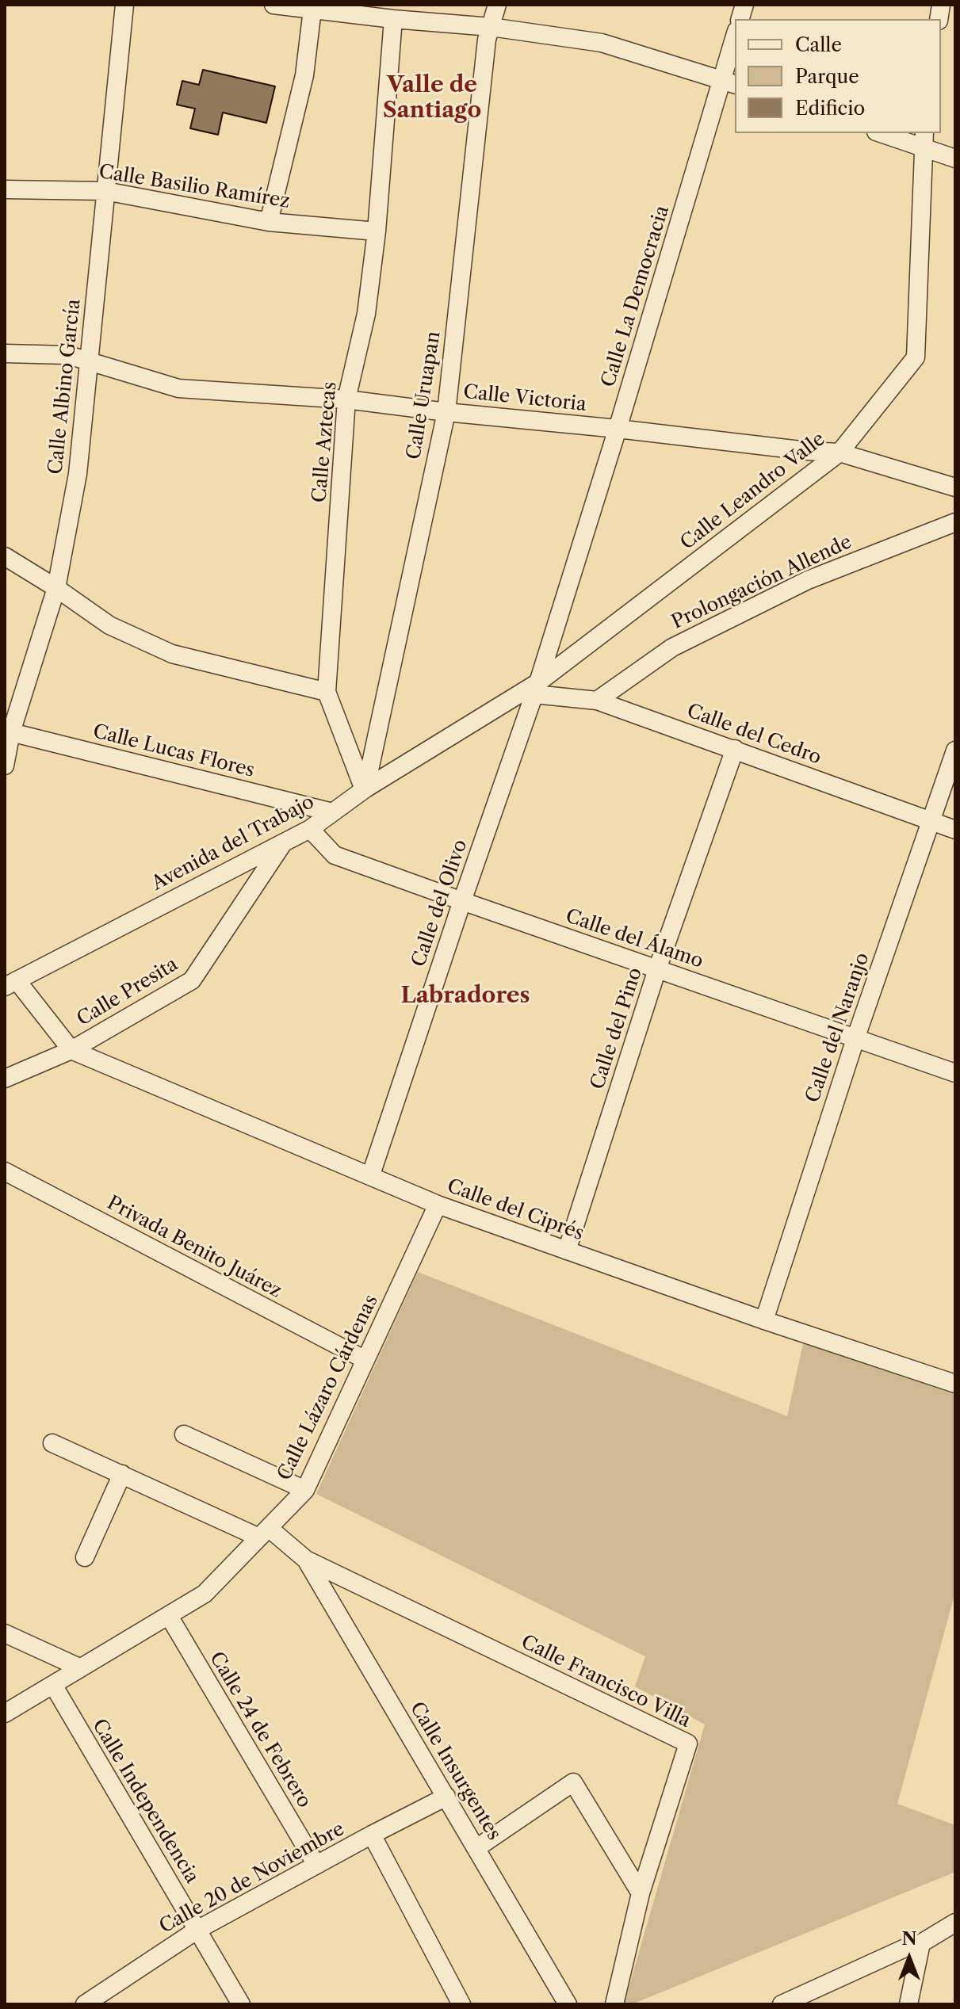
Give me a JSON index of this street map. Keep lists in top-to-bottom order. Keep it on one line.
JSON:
{"streets":{"street":["Calle Basilio Ramírez","Calle La Democracia","Calle Albino García","Calle Uruapan","Calle Victoria","Calle Aztecas","Calle Leandro Valle","Prolongación Allende","Calle del Cedro","Calle Lucas Flores","Avenida del Trabajo","Calle del Olivo","Calle del Álamo","Calle Presita","Calle del Naranjo","Calle del Pino","Calle del Ciprés","Privada Benito Juárez","Calle Lázaro Cárdenas","Calle Francisco Villa","Calle 24 de Febrero","Calle Insurgentes","Calle Independencia","Calle 20 de Noviembre"]},"crossings":[["Calle Basilio Ramírez","Calle Albino García"],["Calle Basilio Ramírez","Calle Aztecas"],["Calle La Democracia","Calle Victoria"],["Calle La Democracia","Calle Leandro Valle"],["Calle La Democracia","Calle del Cedro"],["Calle La Democracia","Avenida del Trabajo"],["Calle La Democracia","Calle del Olivo"],["Calle Albino García","Calle Victoria"],["Calle Albino García","Calle Lucas Flores"],["Calle Uruapan","Calle Victoria"],["Calle Uruapan","Calle Aztecas"],["Calle Uruapan","Avenida del Trabajo"],["Calle Victoria","Calle Aztecas"],["Calle Victoria","Calle Leandro Valle"],["Calle Aztecas","Avenida del Trabajo"],["Calle Leandro Valle","Calle del Cedro"],["Calle Leandro Valle","Avenida del Trabajo"],["Calle Leandro Valle","Calle del Olivo"],["Prolongación Allende","Calle del Cedro"],["Calle del Cedro","Avenida del Trabajo"],["Calle del Cedro","Calle del Olivo"],["Calle del Cedro","Calle del Naranjo"],["Calle del Cedro","Calle del Pino"],["Calle Lucas Flores","Avenida del Trabajo"],["Avenida del Trabajo","Calle del Olivo"],["Avenida del Trabajo","Calle del Álamo"],["Avenida del Trabajo","Calle Presita"],["Calle del Olivo","Calle del Álamo"],["Calle del Olivo","Calle del Ciprés"],["Calle del Álamo","Calle del Naranjo"],["Calle del Álamo","Calle del Pino"],["Calle Presita","Calle del Ciprés"],["Calle del Naranjo","Calle del Ciprés"],["Calle del Pino","Calle del Ciprés"],["Calle del Ciprés","Calle Lázaro Cárdenas"],["Privada Benito Juárez","Calle Lázaro Cárdenas"],["Calle Lázaro Cárdenas","Calle Francisco Villa"],["Calle Lázaro Cárdenas","Calle 24 de Febrero"],["Calle Lázaro Cárdenas","Calle Independencia"],["Calle Francisco Villa","Calle Insurgentes"],["Calle 24 de Febrero","Calle 20 de Noviembre"],["Calle Insurgentes","Calle 20 de Noviembre"],["Calle Independencia","Calle 20 de Noviembre"]],"districts":["Valle de Santiago","Labradores"],"legend":["Calle","Parque","Edificio"],"north":"top"}
